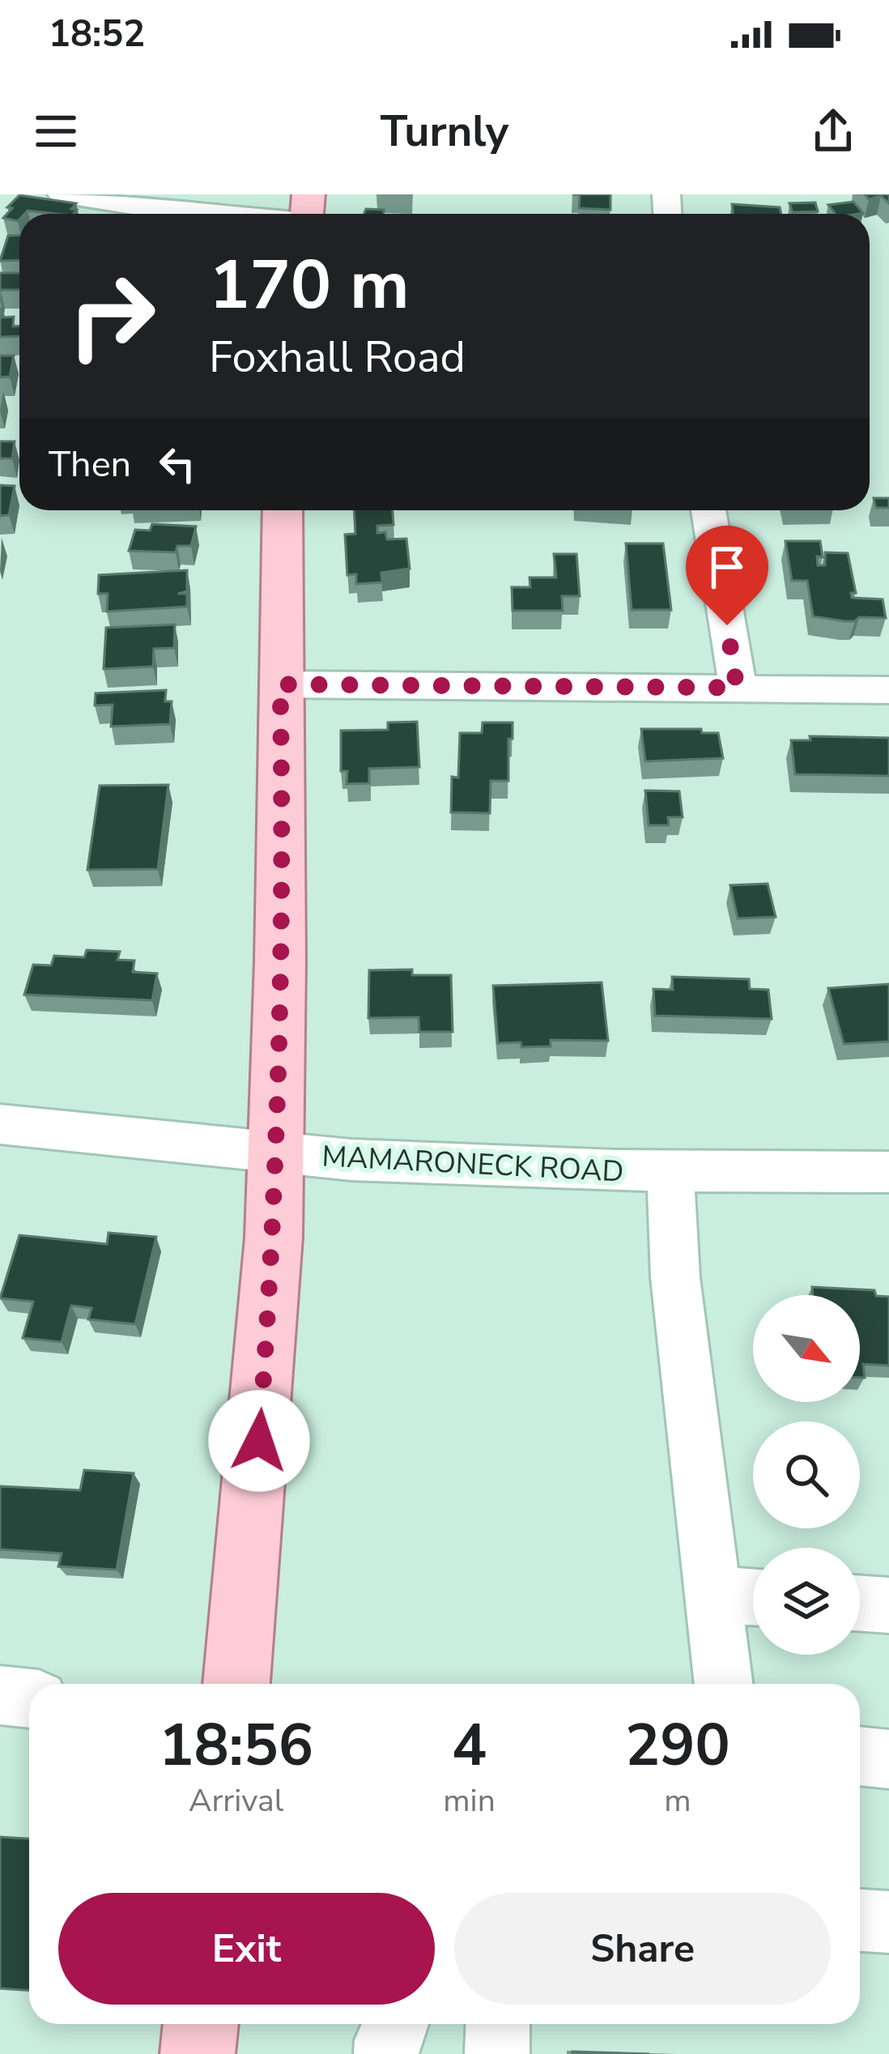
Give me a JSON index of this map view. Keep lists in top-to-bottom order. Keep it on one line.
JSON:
{"streets":{"street":["MAMARONECK ROAD"]},"north":"bottom right","page":{"status":"18:52","header":"Turnly","turn":["170 m","Foxhall Road"],"then":"Then","eta":["18:56","Arrival","4","min","290","m"],"buttons":["Exit","Share"]}}
